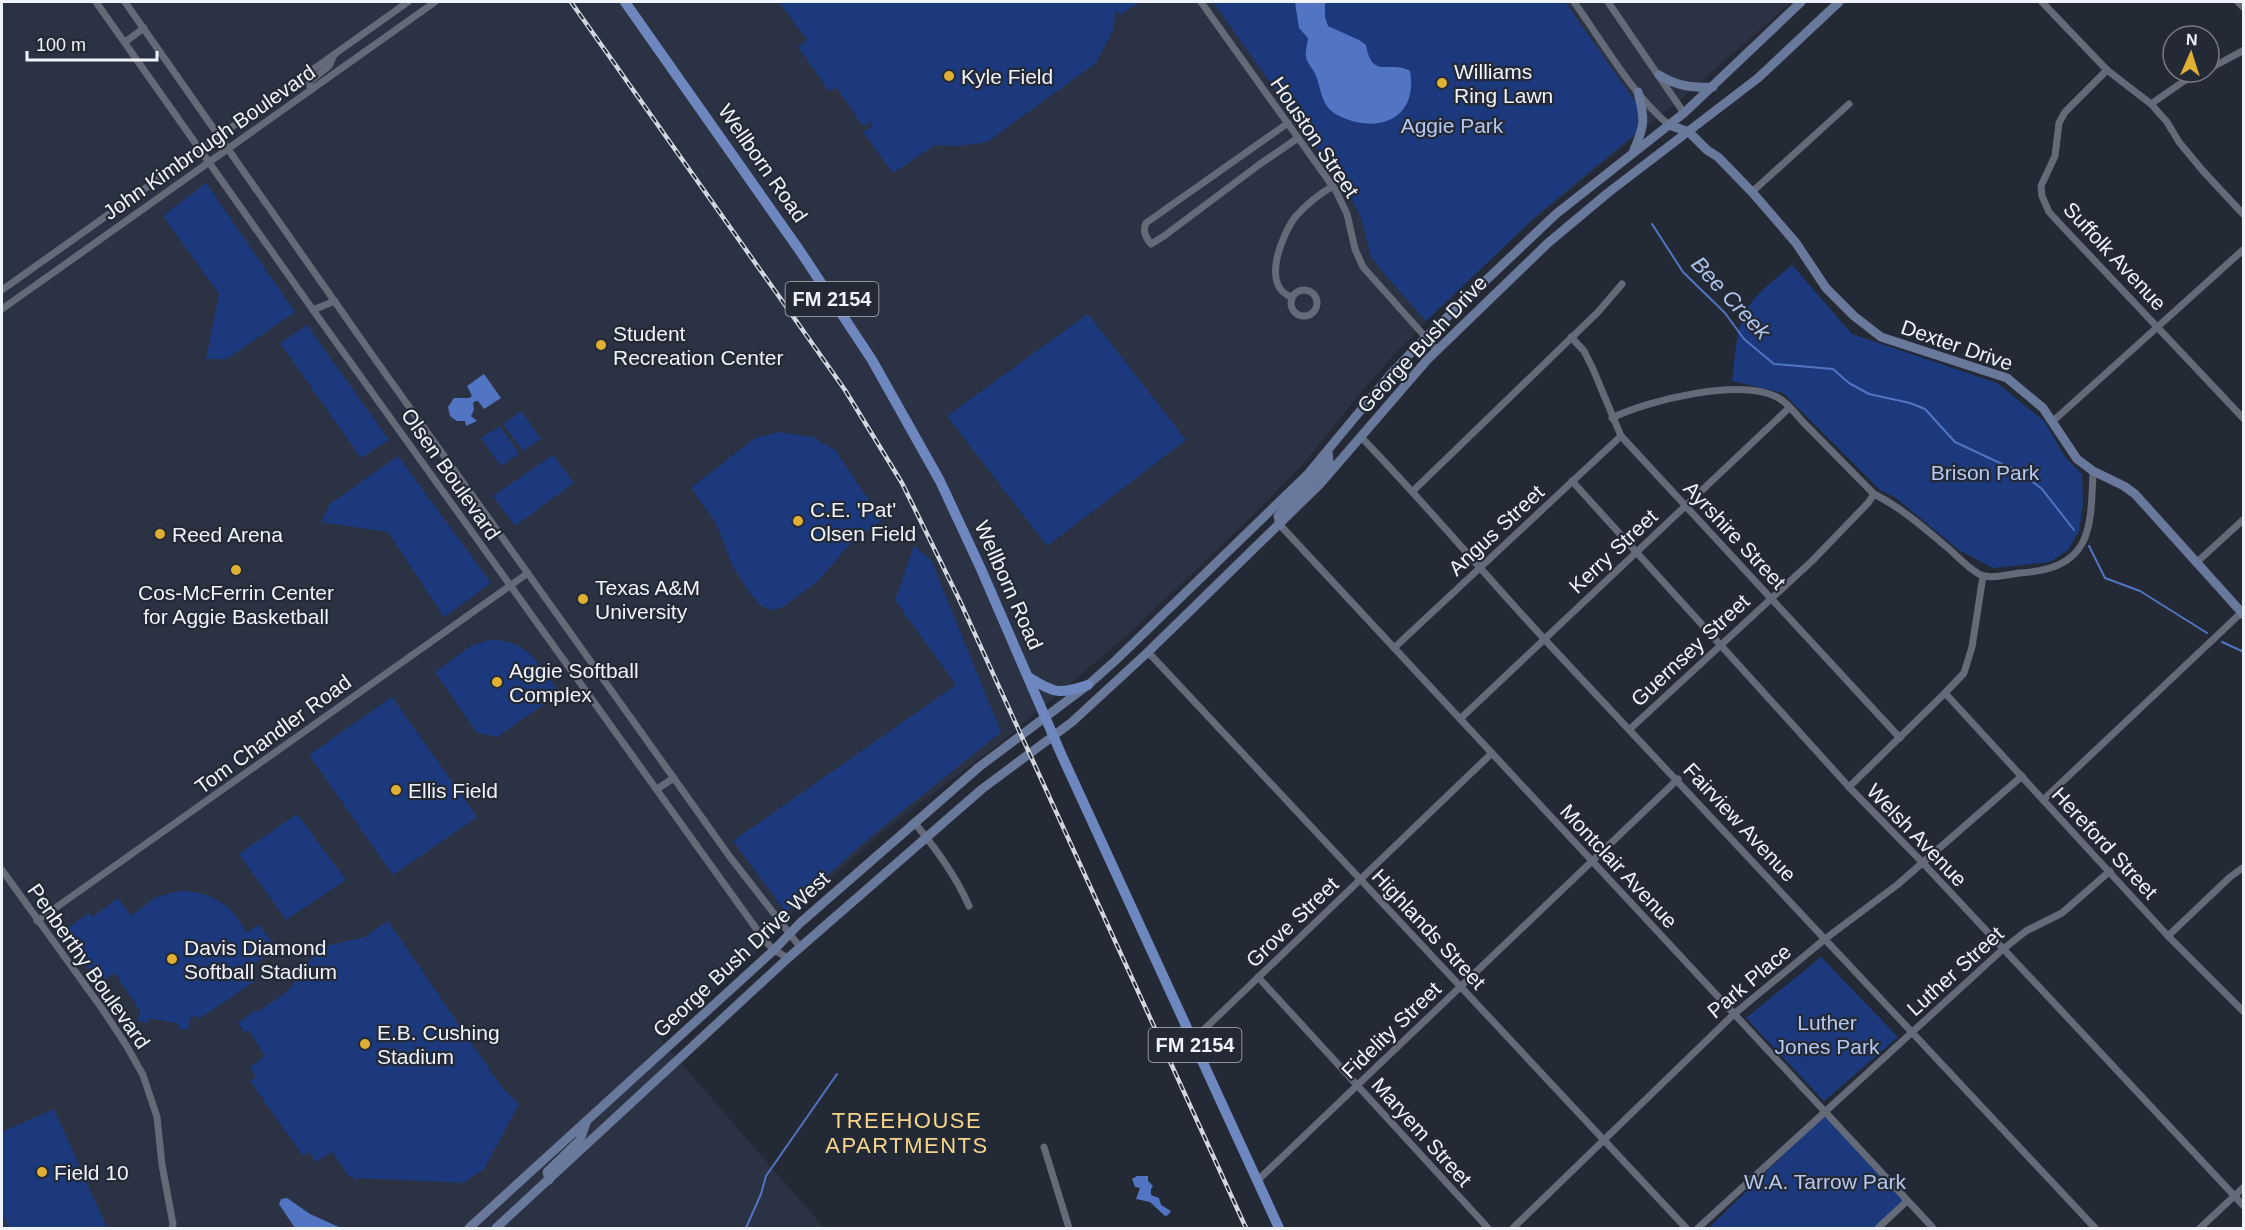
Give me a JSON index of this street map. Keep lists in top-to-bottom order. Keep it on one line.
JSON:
{"streets":{"main road":["Wellborn Road","FM 2154","George Bush Drive","Dexter Drive","George Bush Drive West"],"street":["Houston Street","John Kimbrough Boulevard","Suffolk Avenue","Olsen Boulevard","Angus Street","Ayrshire Street","Kerry Street","Guernsey Street","Tom Chandler Road","Fairview Avenue","Welsh Avenue","Hereford Street","Montclair Avenue","Grove Street","Highlands Street","Penberthy Boulevard","Luther Street","Park Place","Fidelity Street","Maryem Street"]},"crossings":[["Houston Street","George Bush Drive"],["John Kimbrough Boulevard","Olsen Boulevard"],["Wellborn Road","George Bush Drive"],["Wellborn Road","Grove Street"],["Wellborn Road","George Bush Drive West"],["Wellborn Road","Fidelity Street"],["George Bush Drive","Dexter Drive"],["George Bush Drive","Fairview Avenue"],["George Bush Drive","Montclair Avenue"],["George Bush Drive","Highlands Street"],["George Bush Drive","George Bush Drive West"],["Olsen Boulevard","Tom Chandler Road"],["Olsen Boulevard","George Bush Drive West"],["Angus Street","Ayrshire Street"],["Angus Street","Fairview Avenue"],["Angus Street","Welsh Avenue"],["Angus Street","Montclair Avenue"],["Ayrshire Street","Kerry Street"],["Ayrshire Street","Guernsey Street"],["Kerry Street","Fairview Avenue"],["Kerry Street","Welsh Avenue"],["Kerry Street","Montclair Avenue"],["Guernsey Street","Fairview Avenue"],["Guernsey Street","Welsh Avenue"],["Tom Chandler Road","Penberthy Boulevard"],["Fairview Avenue","Luther Street"],["Fairview Avenue","Park Place"],["Fairview Avenue","Fidelity Street"],["Welsh Avenue","Luther Street"],["Welsh Avenue","Park Place"],["Hereford Street","Luther Street"],["Hereford Street","Park Place"],["Montclair Avenue","Grove Street"],["Montclair Avenue","Luther Street"],["Montclair Avenue","Park Place"],["Montclair Avenue","Fidelity Street"],["Grove Street","Highlands Street"],["Grove Street","Maryem Street"],["Highlands Street","Park Place"],["Highlands Street","Fidelity Street"],["Fidelity Street","Maryem Street"]],"districts":["TREEHOUSE APARTMENTS"],"water":["Bee Creek"],"parks":["Aggie Park","Brison Park","Luther Jones Park","W.A. Tarrow Park"],"places":["Kyle Field","Williams Ring Lawn","Student Recreation Center","C.E. 'Pat' Olsen Field","Reed Arena","Cos-McFerrin Center for Aggie Basketball","Texas A&M University","Aggie Softball Complex","Ellis Field","Davis Diamond Softball Stadium","E.B. Cushing Stadium","Field 10"],"scale_bar":"100 m","north":"top"}
